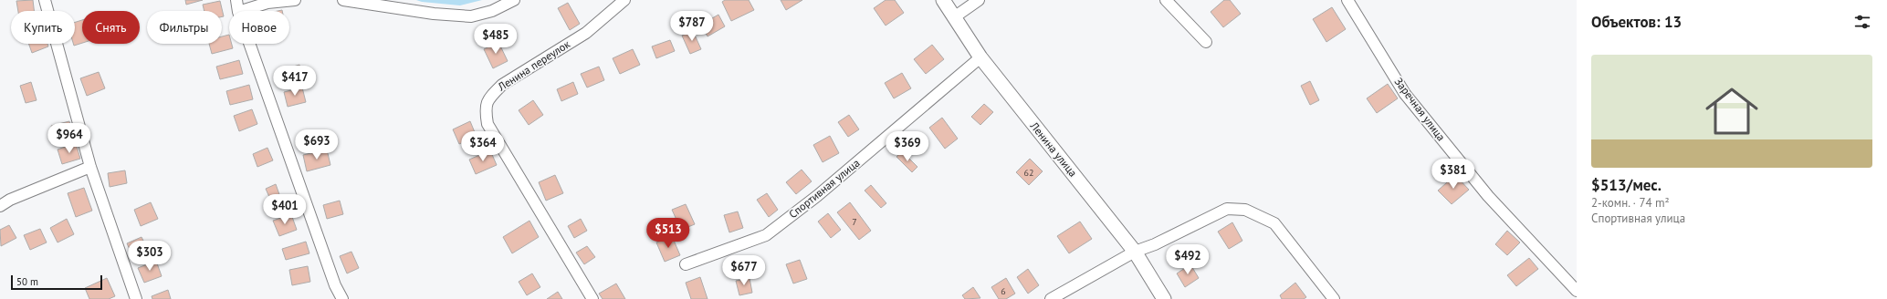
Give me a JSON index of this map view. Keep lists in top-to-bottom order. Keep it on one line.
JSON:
{"streets":{"street":["Ленина переулок","Заречная улица","Ленина улица","Спортивная улица"]},"crossings":[["Ленина улица","Спортивная улица"]],"house_numbers":["62","7","6"],"scale_bar":"50 m","page":{"heading":"Объектов: 13","price":["$787","$485","$417","$964","$693","$364","$369","$381","$401","$513","$303","$492","$677"],"chip":["Купить","Снять","Фильтры","Новое"],"list":[{"name":"$513/мес.","note":"2-комн. · 74 m² · Спортивная улица"}],"scale":"50 m"}}
